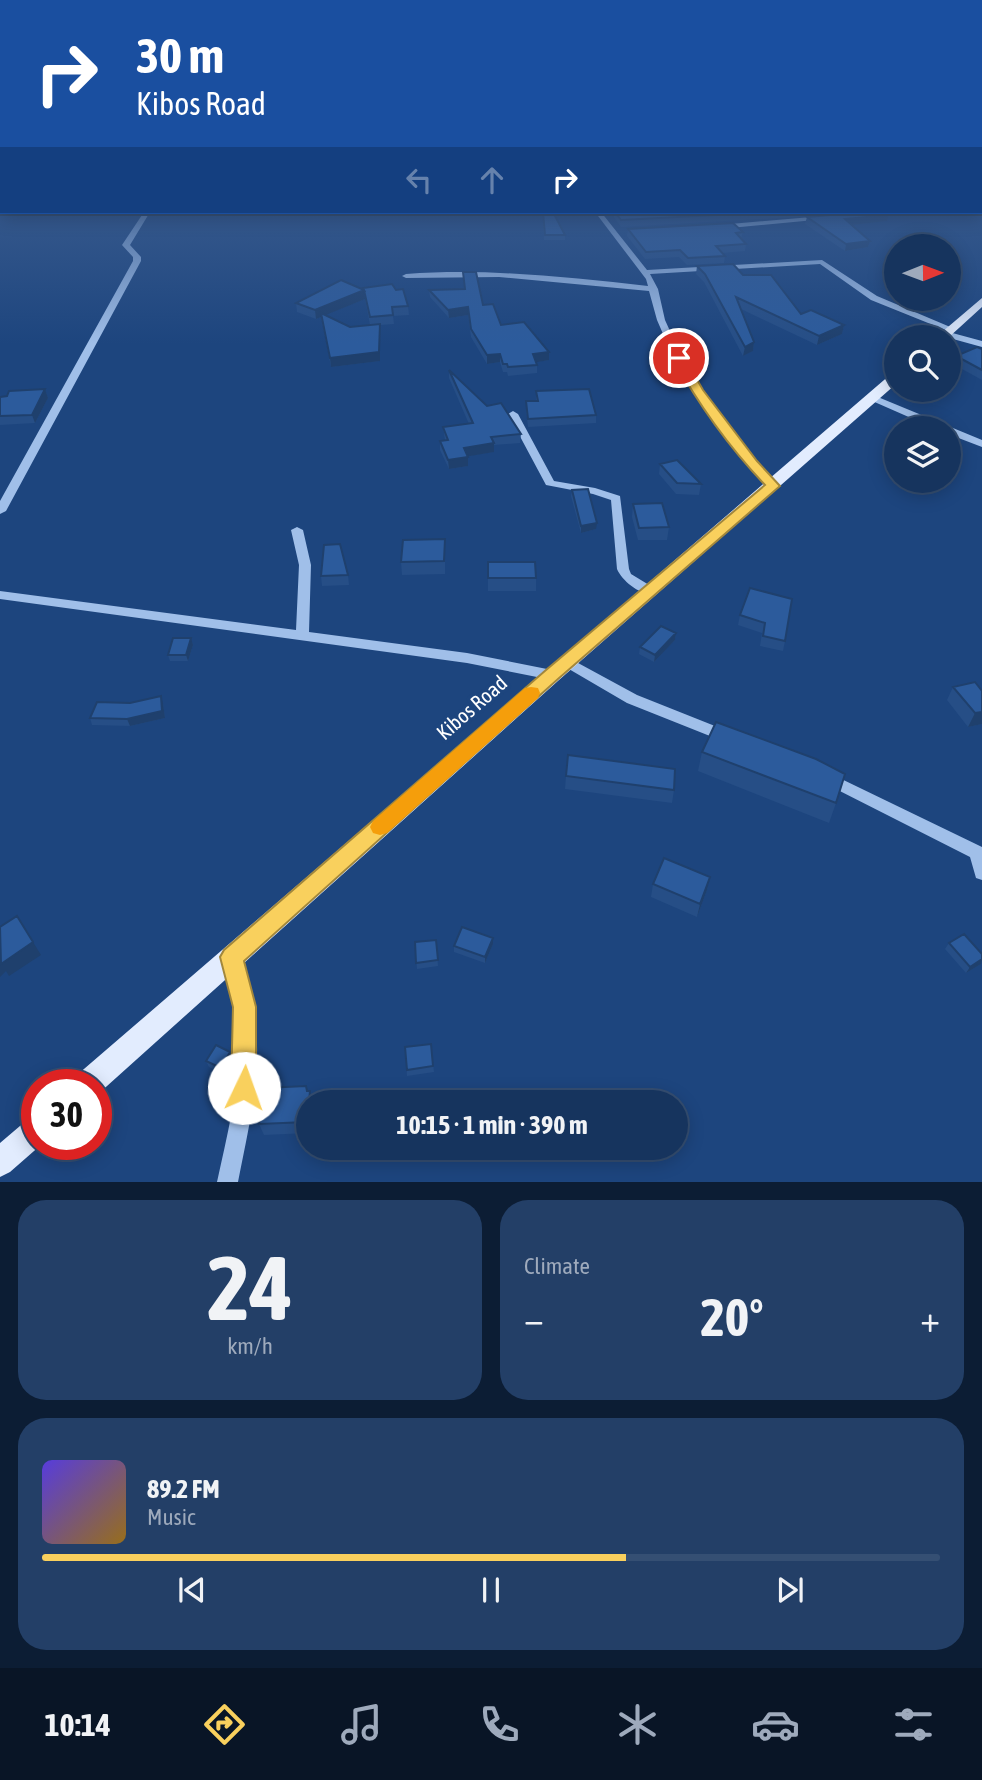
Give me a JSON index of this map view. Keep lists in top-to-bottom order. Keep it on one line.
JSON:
{"streets":{"main road":["Kibos Road"]},"north":"right","page":{"turn":["30 m","Kibos Road"],"limit":"30","trip":"10:15 · 1 min · 390 m","tile":[["24","km/h"],"Climate"],"heat":["−","20°","+"],"song":["89.2 FM","Music"],"tabs":"10:14"}}
